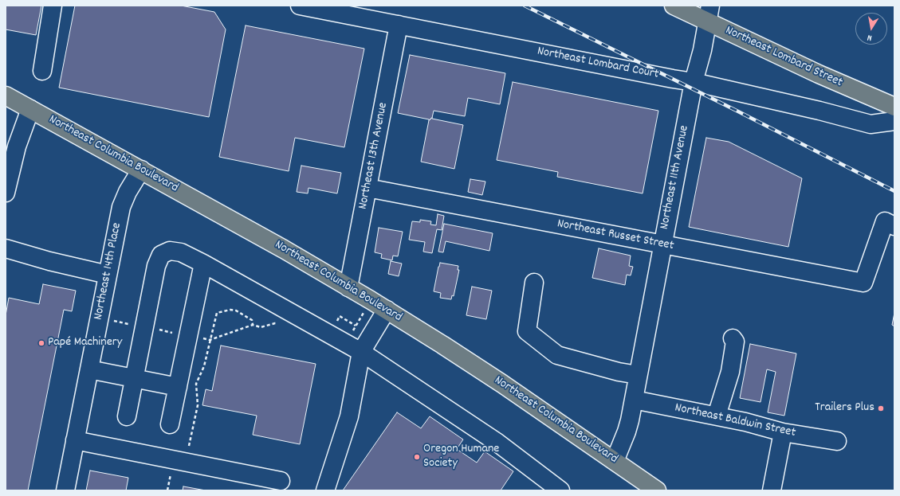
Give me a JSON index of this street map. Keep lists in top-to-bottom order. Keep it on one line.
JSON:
{"streets":{"main road":["Northeast Lombard Street","Northeast Columbia Boulevard"],"street":["Northeast Lombard Court","Northeast 13th Avenue","Northeast 11th Avenue","Northeast Russet Street","Northeast 14th Place","Northeast Baldwin Street"]},"crossings":[["Northeast Lombard Street","Northeast 11th Avenue"],["Northeast Lombard Court","Northeast 13th Avenue"],["Northeast Lombard Court","Northeast 11th Avenue"],["Northeast Columbia Boulevard","Northeast 13th Avenue"],["Northeast Columbia Boulevard","Northeast 11th Avenue"],["Northeast Columbia Boulevard","Northeast 14th Place"],["Northeast 13th Avenue","Northeast Russet Street"],["Northeast 11th Avenue","Northeast Russet Street"],["Northeast 11th Avenue","Northeast Baldwin Street"]],"places":["Papé Machinery","Trailers Plus","Oregon Humane Society"],"north":"bottom"}
